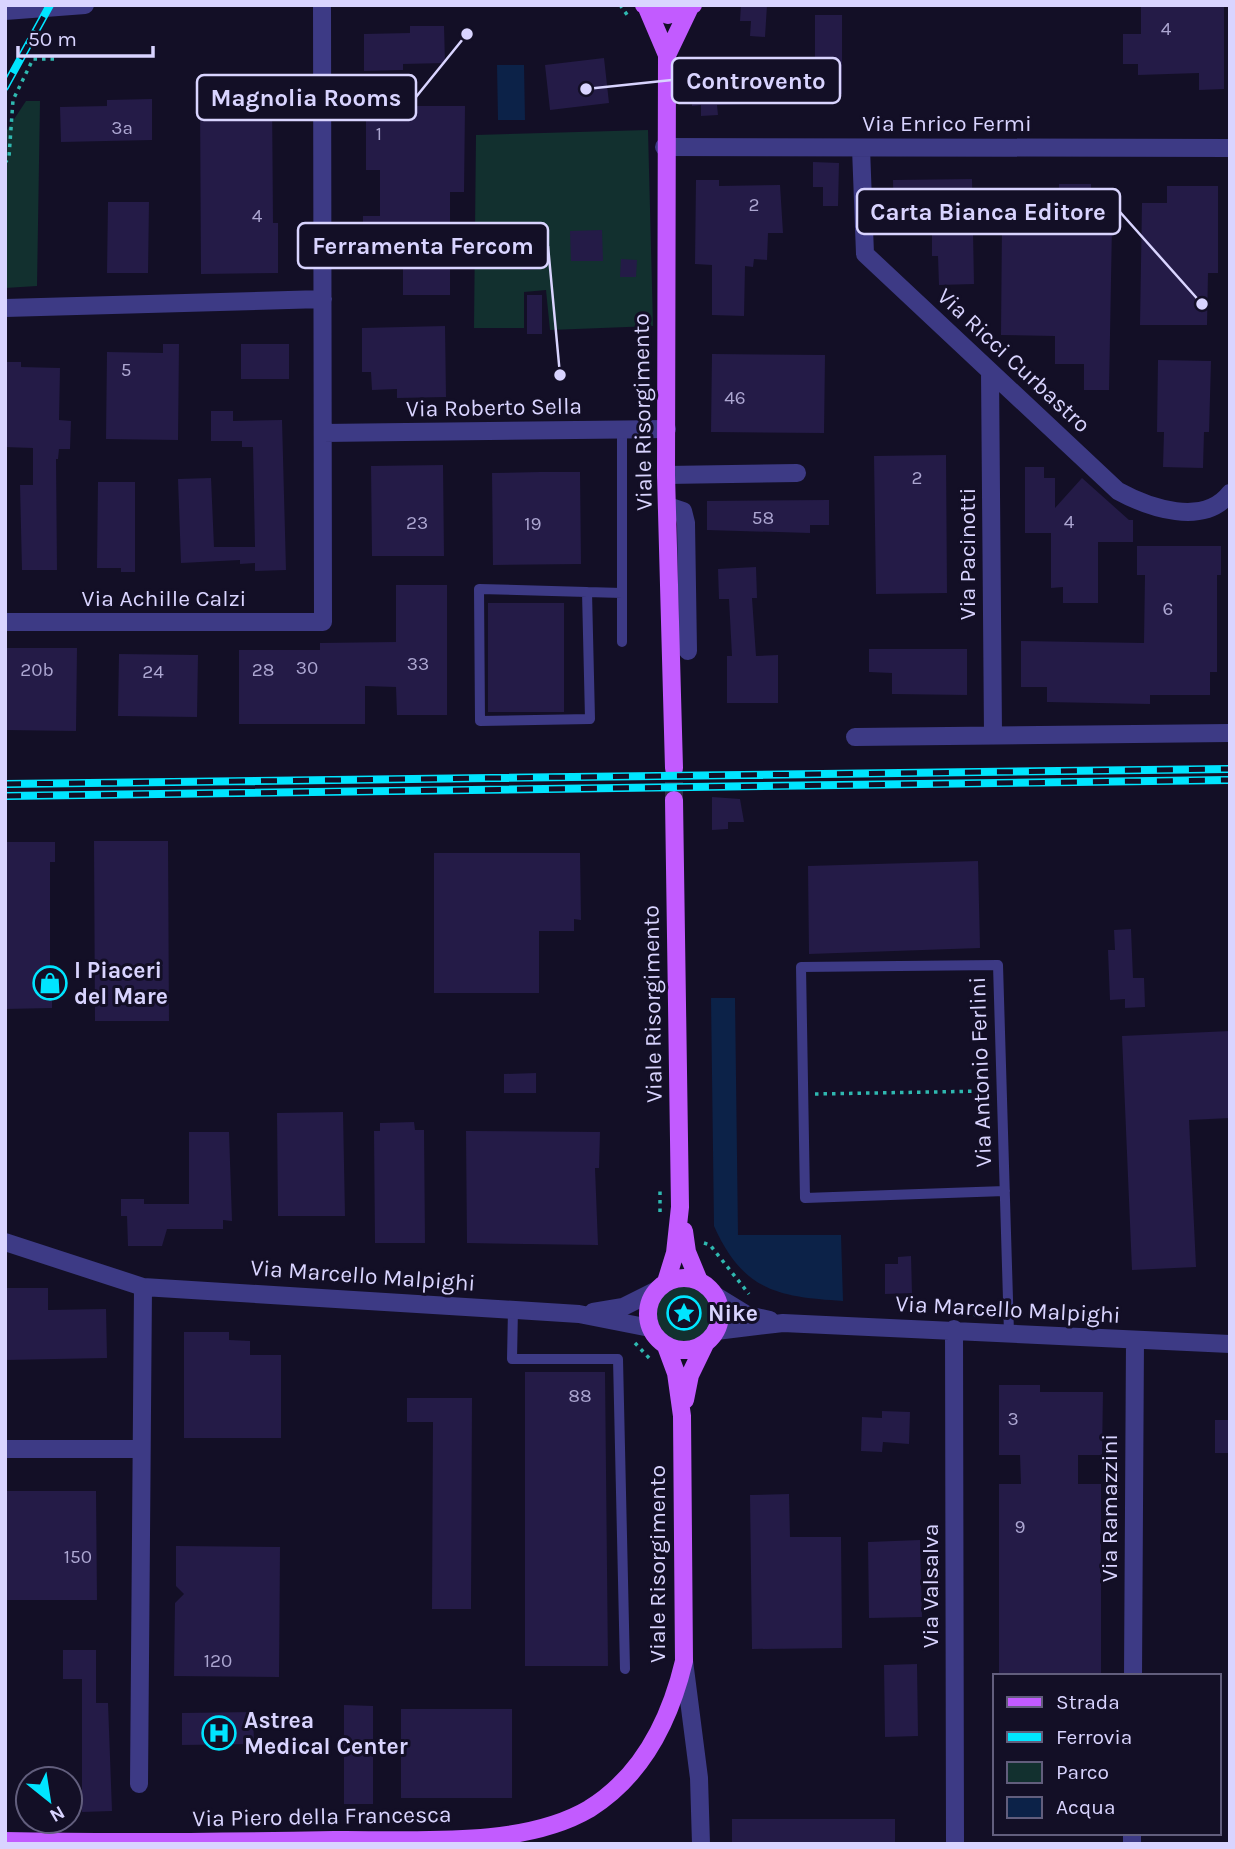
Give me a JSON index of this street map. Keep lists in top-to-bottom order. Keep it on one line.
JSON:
{"streets":{"main road":["Viale Risorgimento","Via Piero della Francesca"],"street":["Via Enrico Fermi","Via Ricci Curbastro","Via Roberto Sella","Via Pacinotti","Via Achille Calzi","Via Marcello Malpighi","Via Ramazzini","Via Valsalva"],"lane":["Via Antonio Ferlini"]},"crossings":[["Via Enrico Fermi","Via Ricci Curbastro"],["Via Enrico Fermi","Viale Risorgimento"],["Via Ricci Curbastro","Via Pacinotti"],["Via Roberto Sella","Viale Risorgimento"],["Via Roberto Sella","Via Achille Calzi"],["Viale Risorgimento","Via Marcello Malpighi"],["Viale Risorgimento","Via Piero della Francesca"],["Via Antonio Ferlini","Via Marcello Malpighi"],["Via Marcello Malpighi","Via Ramazzini"],["Via Marcello Malpighi","Via Valsalva"]],"places":{"other":["Magnolia Rooms","Controvento","Carta Bianca Editore","Ferramenta Fercom"],"shop":["I Piaceri del Mare"],"place":["Nike"],"hospital":["Astrea Medical Center"]},"house_numbers":["4","3a","1","2","4","5","46","2","58","4","23","19","6","33","30","20b","28","24","88","3","9","150","120"],"legend":["Strada","Ferrovia","Parco","Acqua"],"scale_bar":"50 m","north":"bottom right"}
